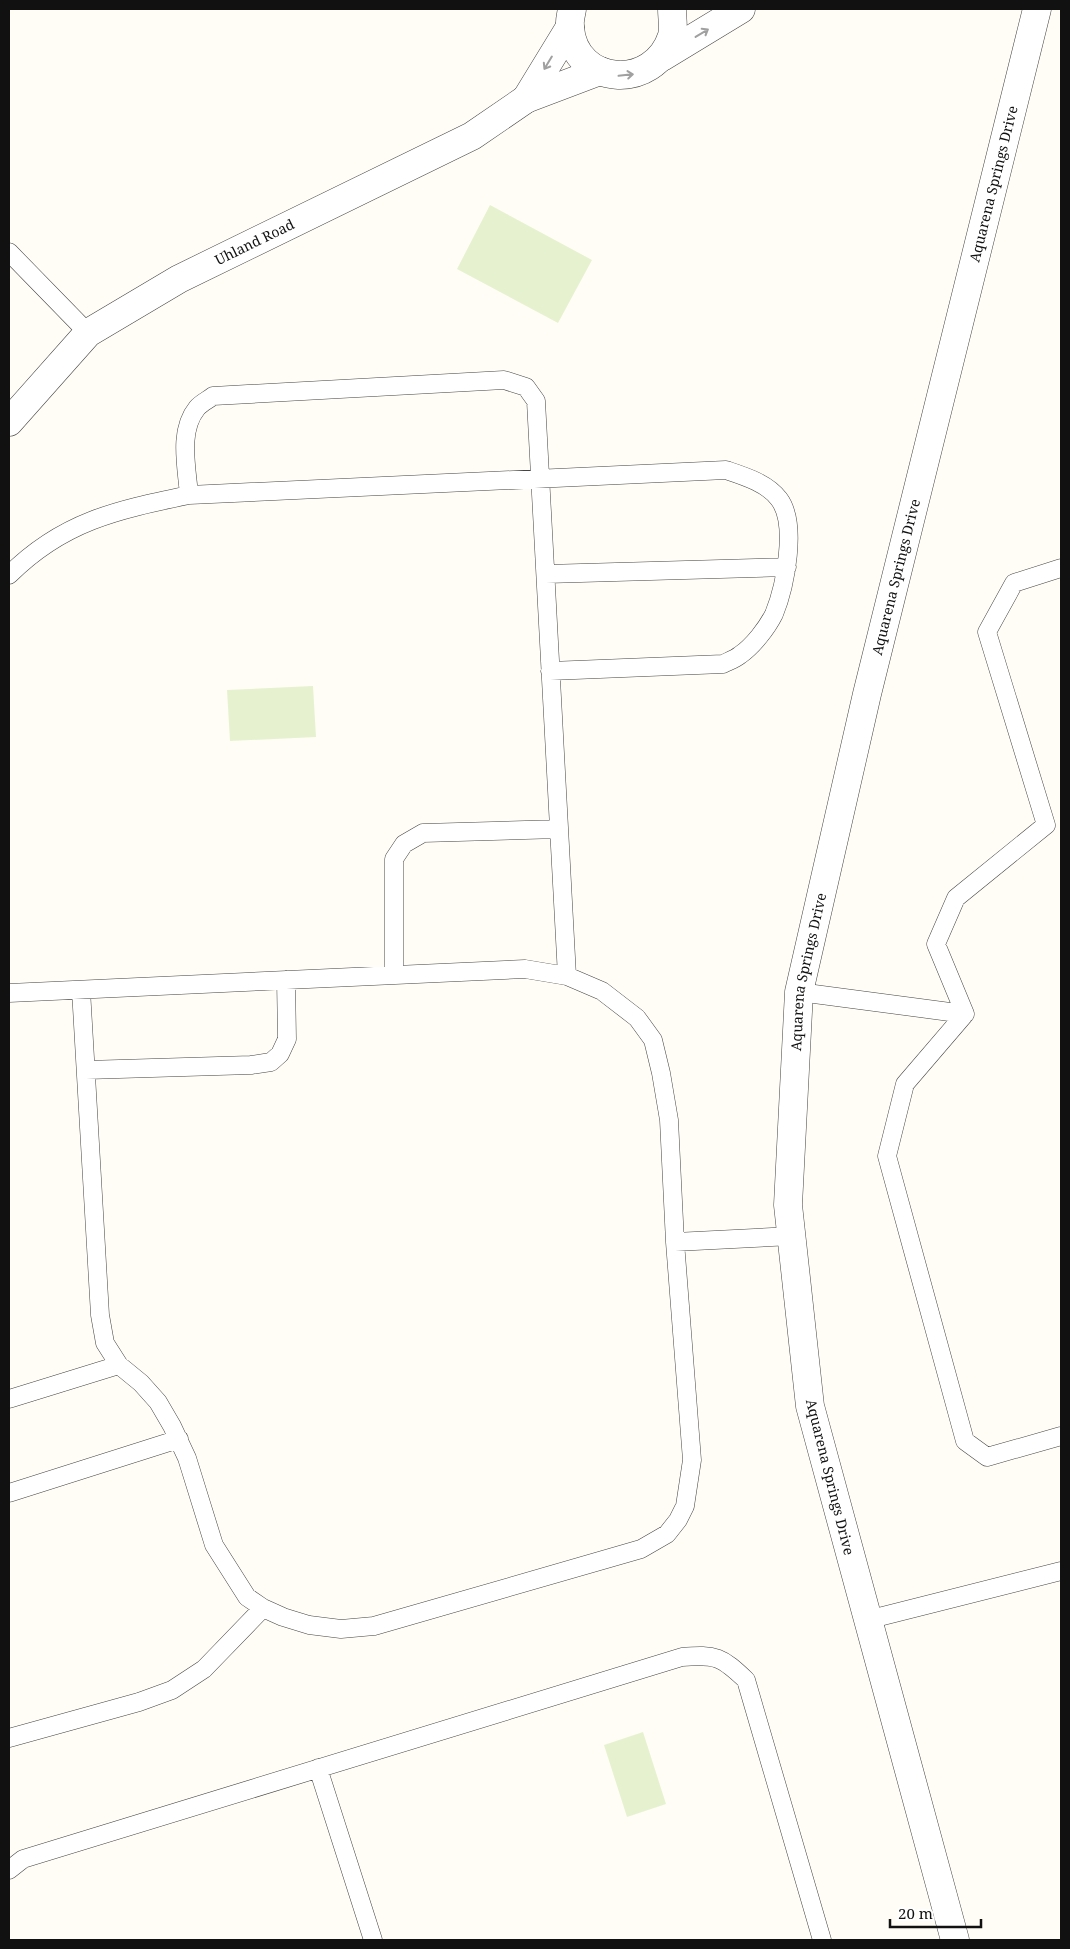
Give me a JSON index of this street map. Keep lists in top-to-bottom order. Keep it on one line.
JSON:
{"streets":{"street":["Aquarena Springs Drive","Uhland Road"]},"scale_bar":"20 m"}
